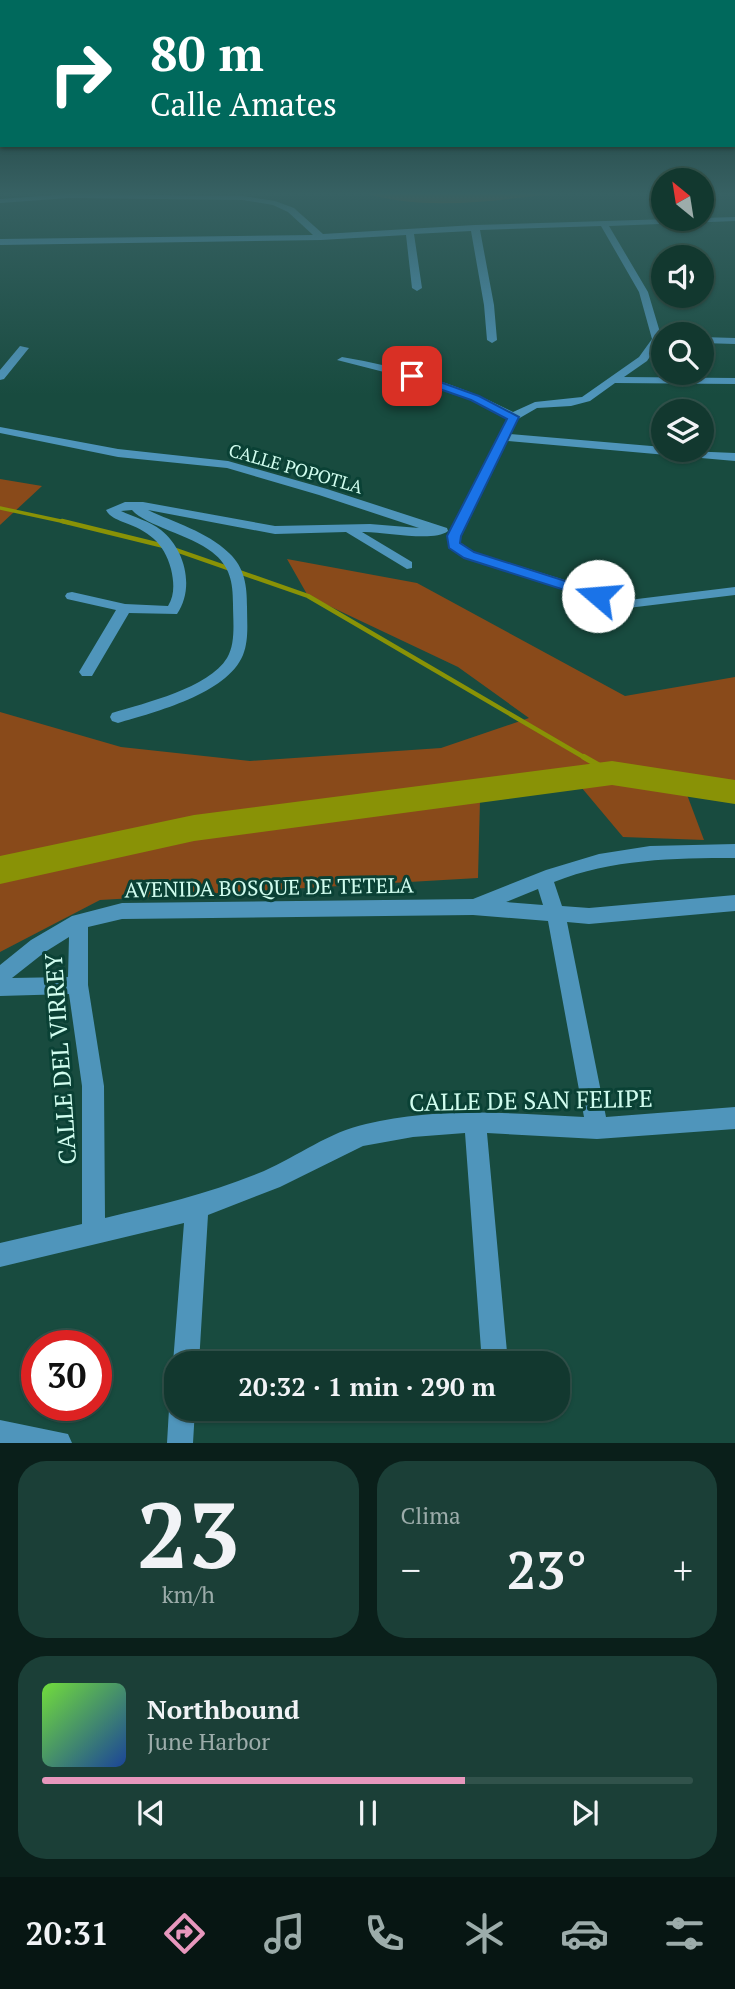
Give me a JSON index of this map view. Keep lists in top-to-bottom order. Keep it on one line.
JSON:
{"streets":{"street":["CALLE POPOTLA","AVENIDA BOSQUE DE TETELA","CALLE DEL VIRREY","CALLE DE SAN FELIPE"]},"crossings":[["AVENIDA BOSQUE DE TETELA","CALLE DEL VIRREY"],["CALLE DEL VIRREY","CALLE DE SAN FELIPE"]],"north":"top left","page":{"turn":["80 m","Calle Amates"],"limit":"30","trip":"20:32 · 1 min · 290 m","tile":[["23","km/h"],"Clima"],"heat":["−","23°","+"],"song":["Northbound","June Harbor"],"tabs":"20:31"}}
